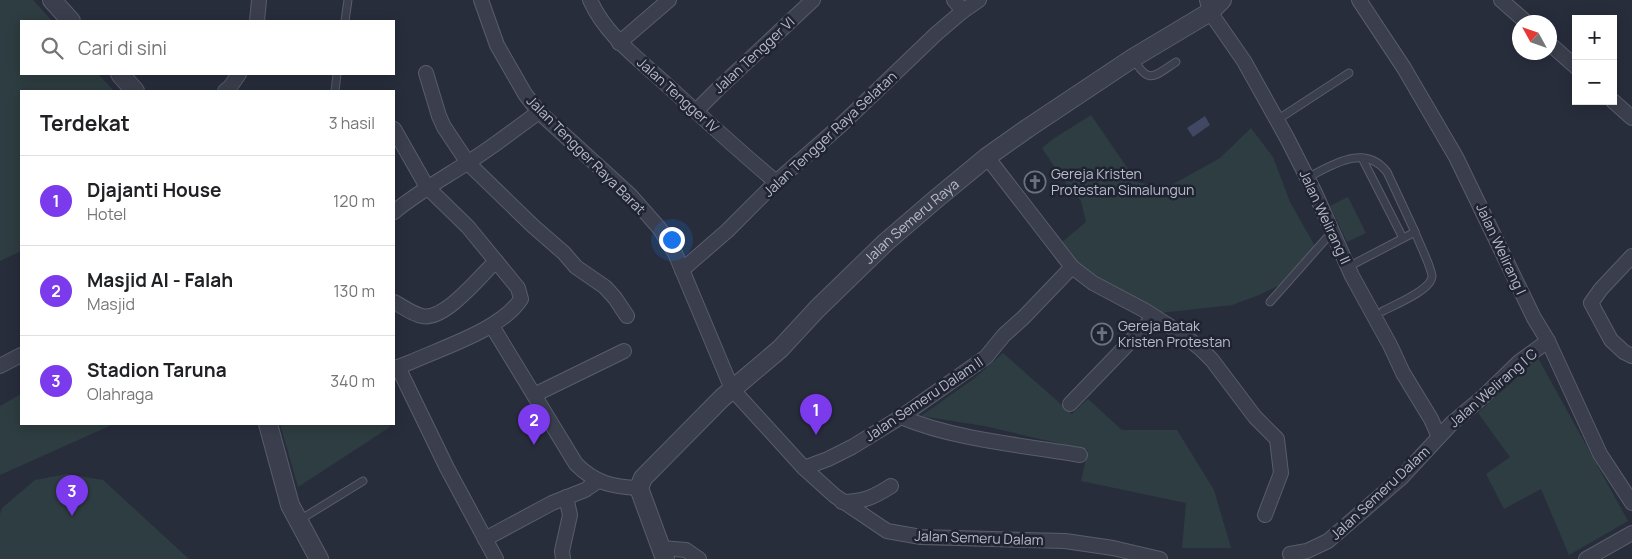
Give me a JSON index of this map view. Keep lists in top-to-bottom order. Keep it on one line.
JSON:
{"streets":{"street":["Jalan Tengger VI","Jalan Tengger IV","Jalan Tengger Raya Selatan","Jalan Tengger Raya Barat","Jalan Welirang II","Jalan Semeru Raya","Jalan Welirang I","Jalan Welirang I C","Jalan Semeru Dalam II","Jalan Semeru Dalam"]},"crossings":[["Jalan Tengger VI","Jalan Tengger IV"],["Jalan Tengger IV","Jalan Tengger Raya Selatan"],["Jalan Tengger Raya Selatan","Jalan Tengger Raya Barat"],["Jalan Tengger Raya Barat","Jalan Semeru Raya"],["Jalan Tengger Raya Barat","Jalan Semeru Dalam"],["Jalan Welirang II","Jalan Semeru Raya"],["Jalan Welirang II","Jalan Welirang I C"],["Jalan Welirang II","Jalan Semeru Dalam"],["Jalan Semeru Raya","Jalan Semeru Dalam"],["Jalan Welirang I","Jalan Welirang I C"],["Jalan Welirang I C","Jalan Semeru Dalam"],["Jalan Semeru Dalam II","Jalan Semeru Dalam"]],"places":{"church":["Gereja Kristen Protestan Simalungun","Gereja Batak Kristen Protestan"]},"north":"top left","page":{"map_buttons":["+","−"],"search":"Cari di sini","heading":["Terdekat","3 hasil"],"list":[{"mark":"1","name":"Djajanti House","note":"Hotel","value":"120 m"},{"mark":"2","name":"Masjid Al - Falah","note":"Masjid","value":"130 m"},{"mark":"3","name":"Stadion Taruna","note":"Olahraga","value":"340 m"}],"pins":["1","2","3"]}}
